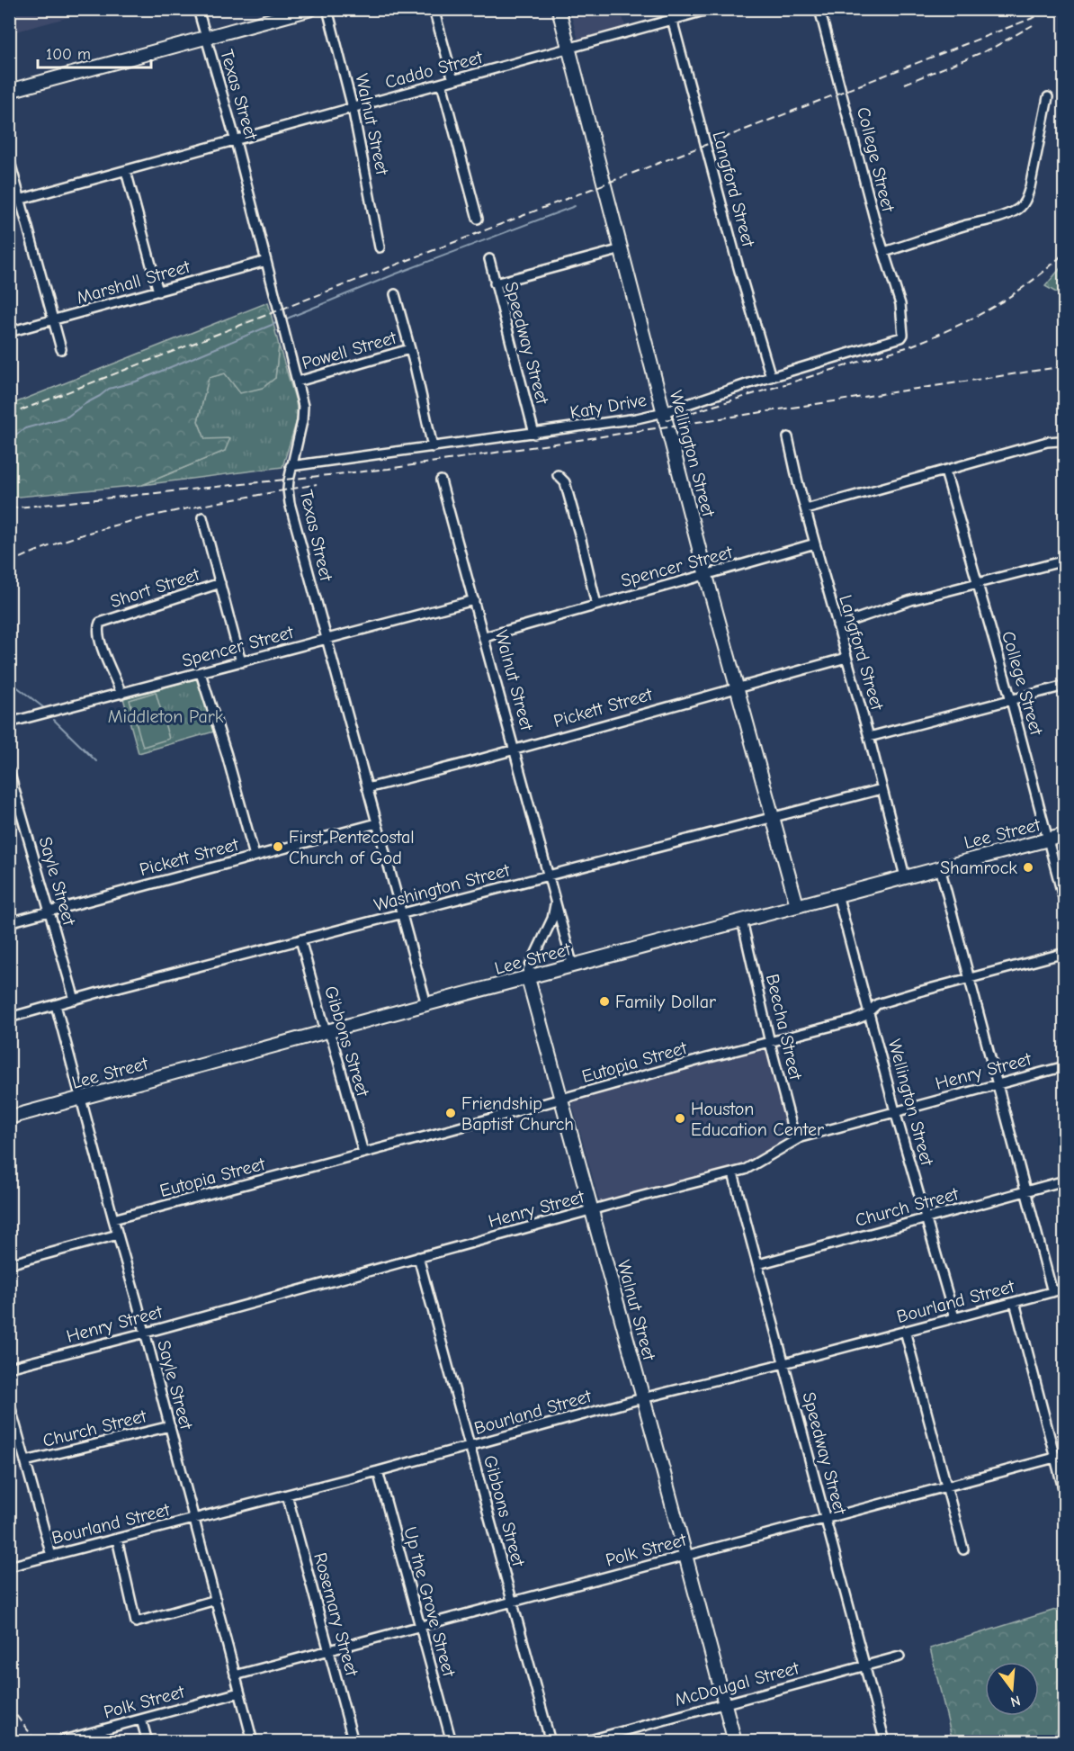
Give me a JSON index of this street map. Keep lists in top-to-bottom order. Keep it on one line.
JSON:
{"streets":{"street":["Caddo Street","Texas Street","Walnut Street","College Street","Langford Street","Marshall Street","Speedway Street","Powell Street","Katy Drive","Wellington Street","Spencer Street","Short Street","Pickett Street","Lee Street","Sayle Street","Washington Street","Beecha Street","Gibbons Street","Eutopia Street","Henry Street","Church Street","Bourland Street","Polk Street","Up the Grove Street","Rosemary Street","McDougal Street"]},"crossings":[["Caddo Street","Texas Street"],["Caddo Street","Walnut Street"],["Caddo Street","Langford Street"],["Caddo Street","Wellington Street"],["Texas Street","Marshall Street"],["Texas Street","Powell Street"],["Texas Street","Katy Drive"],["Texas Street","Spencer Street"],["Texas Street","Pickett Street"],["Texas Street","Lee Street"],["Texas Street","Washington Street"],["Walnut Street","Spencer Street"],["Walnut Street","Pickett Street"],["Walnut Street","Lee Street"],["Walnut Street","Washington Street"],["Walnut Street","Eutopia Street"],["Walnut Street","Henry Street"],["Walnut Street","Bourland Street"],["Walnut Street","Polk Street"],["Walnut Street","McDougal Street"],["College Street","Katy Drive"],["College Street","Lee Street"],["Langford Street","Katy Drive"],["Langford Street","Spencer Street"],["Langford Street","Pickett Street"],["Langford Street","Lee Street"],["Langford Street","Washington Street"],["Speedway Street","Katy Drive"],["Speedway Street","Henry Street"],["Speedway Street","Church Street"],["Speedway Street","Bourland Street"],["Speedway Street","Polk Street"],["Speedway Street","McDougal Street"],["Katy Drive","Wellington Street"],["Wellington Street","Spencer Street"],["Wellington Street","Pickett Street"],["Wellington Street","Lee Street"],["Wellington Street","Washington Street"],["Wellington Street","Eutopia Street"],["Wellington Street","Henry Street"],["Wellington Street","Church Street"],["Wellington Street","Bourland Street"],["Spencer Street","Short Street"],["Pickett Street","Sayle Street"],["Lee Street","Sayle Street"],["Lee Street","Beecha Street"],["Lee Street","Gibbons Street"],["Sayle Street","Washington Street"],["Sayle Street","Eutopia Street"],["Sayle Street","Henry Street"],["Sayle Street","Church Street"],["Sayle Street","Bourland Street"],["Sayle Street","Polk Street"],["Washington Street","Gibbons Street"],["Beecha Street","Eutopia Street"],["Beecha Street","Henry Street"],["Gibbons Street","Eutopia Street"],["Gibbons Street","Henry Street"],["Gibbons Street","Bourland Street"],["Gibbons Street","Polk Street"],["Bourland Street","Up the Grove Street"],["Bourland Street","Rosemary Street"],["Polk Street","Up the Grove Street"],["Polk Street","Rosemary Street"]],"parks":["Middleton Park"],"places":["First Pentecostal Church of God","Shamrock","Family Dollar","Friendship Baptist Church","Houston Education Center"],"scale_bar":"100 m","north":"bottom"}
